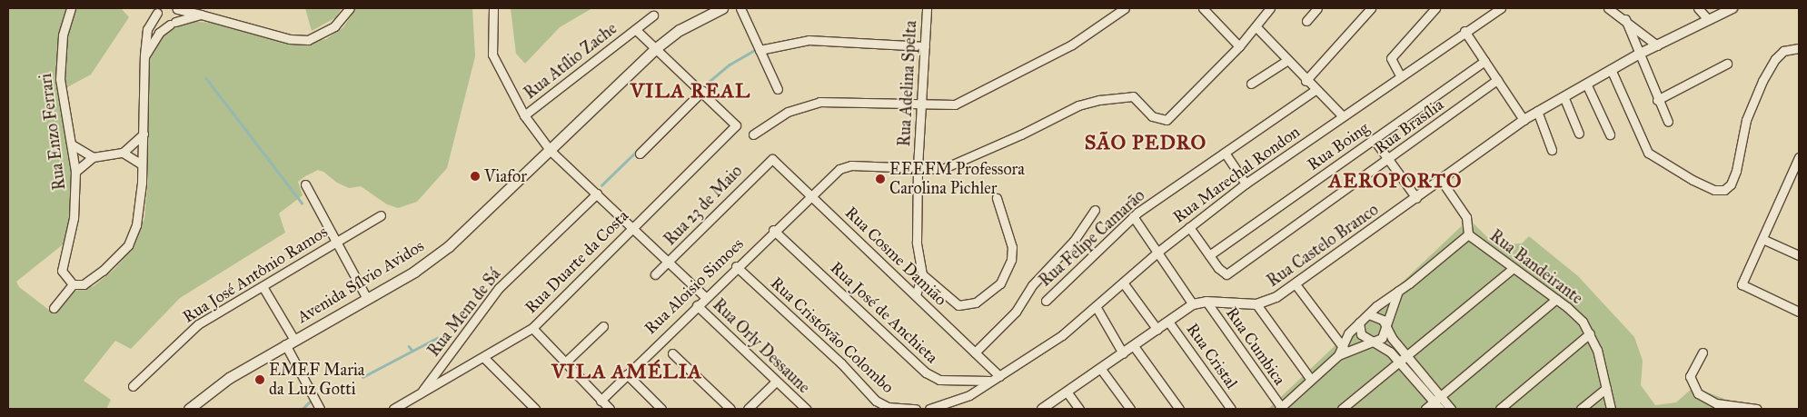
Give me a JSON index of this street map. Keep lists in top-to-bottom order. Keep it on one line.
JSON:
{"streets":{"main road":["Avenida Sílvio Avidos"],"street":["Rua Atílio Zache","Rua Adelina Spelta","Rua Brasília","Rua Enzo Ferrari","Rua Boing","Rua Marechal Rondon","Rua 23 de Maio","Rua Felipe Camarão","Rua Castelo Branco","Rua Cosme Damião","Rua Duarte da Costa","Rua Bandeirante","Rua José Antônio Ramos","Rua Aloisio Simoes","Rua Mem de Sá","Rua José de Anchieta","Rua Cristóvão Colombo","Rua Orly Dessaune","Rua Cumbica","Rua Cristal"]},"crossings":[["Rua Atílio Zache","Avenida Sílvio Avidos"],["Rua Atílio Zache","Rua Orly Dessaune"],["Rua Adelina Spelta","Rua Cosme Damião"],["Rua Adelina Spelta","Rua Aloisio Simoes"],["Rua Brasília","Rua Boing"],["Rua Marechal Rondon","Rua Cosme Damião"],["Rua 23 de Maio","Rua Cosme Damião"],["Rua 23 de Maio","Rua Orly Dessaune"],["Rua Castelo Branco","Rua Bandeirante"],["Rua Castelo Branco","Rua Cumbica"],["Rua Castelo Branco","Rua Cristal"],["Rua Cosme Damião","Rua Aloisio Simoes"],["Rua Duarte da Costa","Rua Mem de Sá"],["Rua Duarte da Costa","Rua Orly Dessaune"],["Avenida Sílvio Avidos","Rua Orly Dessaune"],["Rua Aloisio Simoes","Rua José de Anchieta"],["Rua Aloisio Simoes","Rua Cristóvão Colombo"],["Rua Aloisio Simoes","Rua Orly Dessaune"],["Rua Mem de Sá","Rua Orly Dessaune"]],"districts":["VILA REAL","SÃO PEDRO","AEROPORTO","VILA AMÉLIA"],"places":["Viafor","EEEFM Professora Carolina Pichler","EMEF Maria da Luz Gotti"]}
